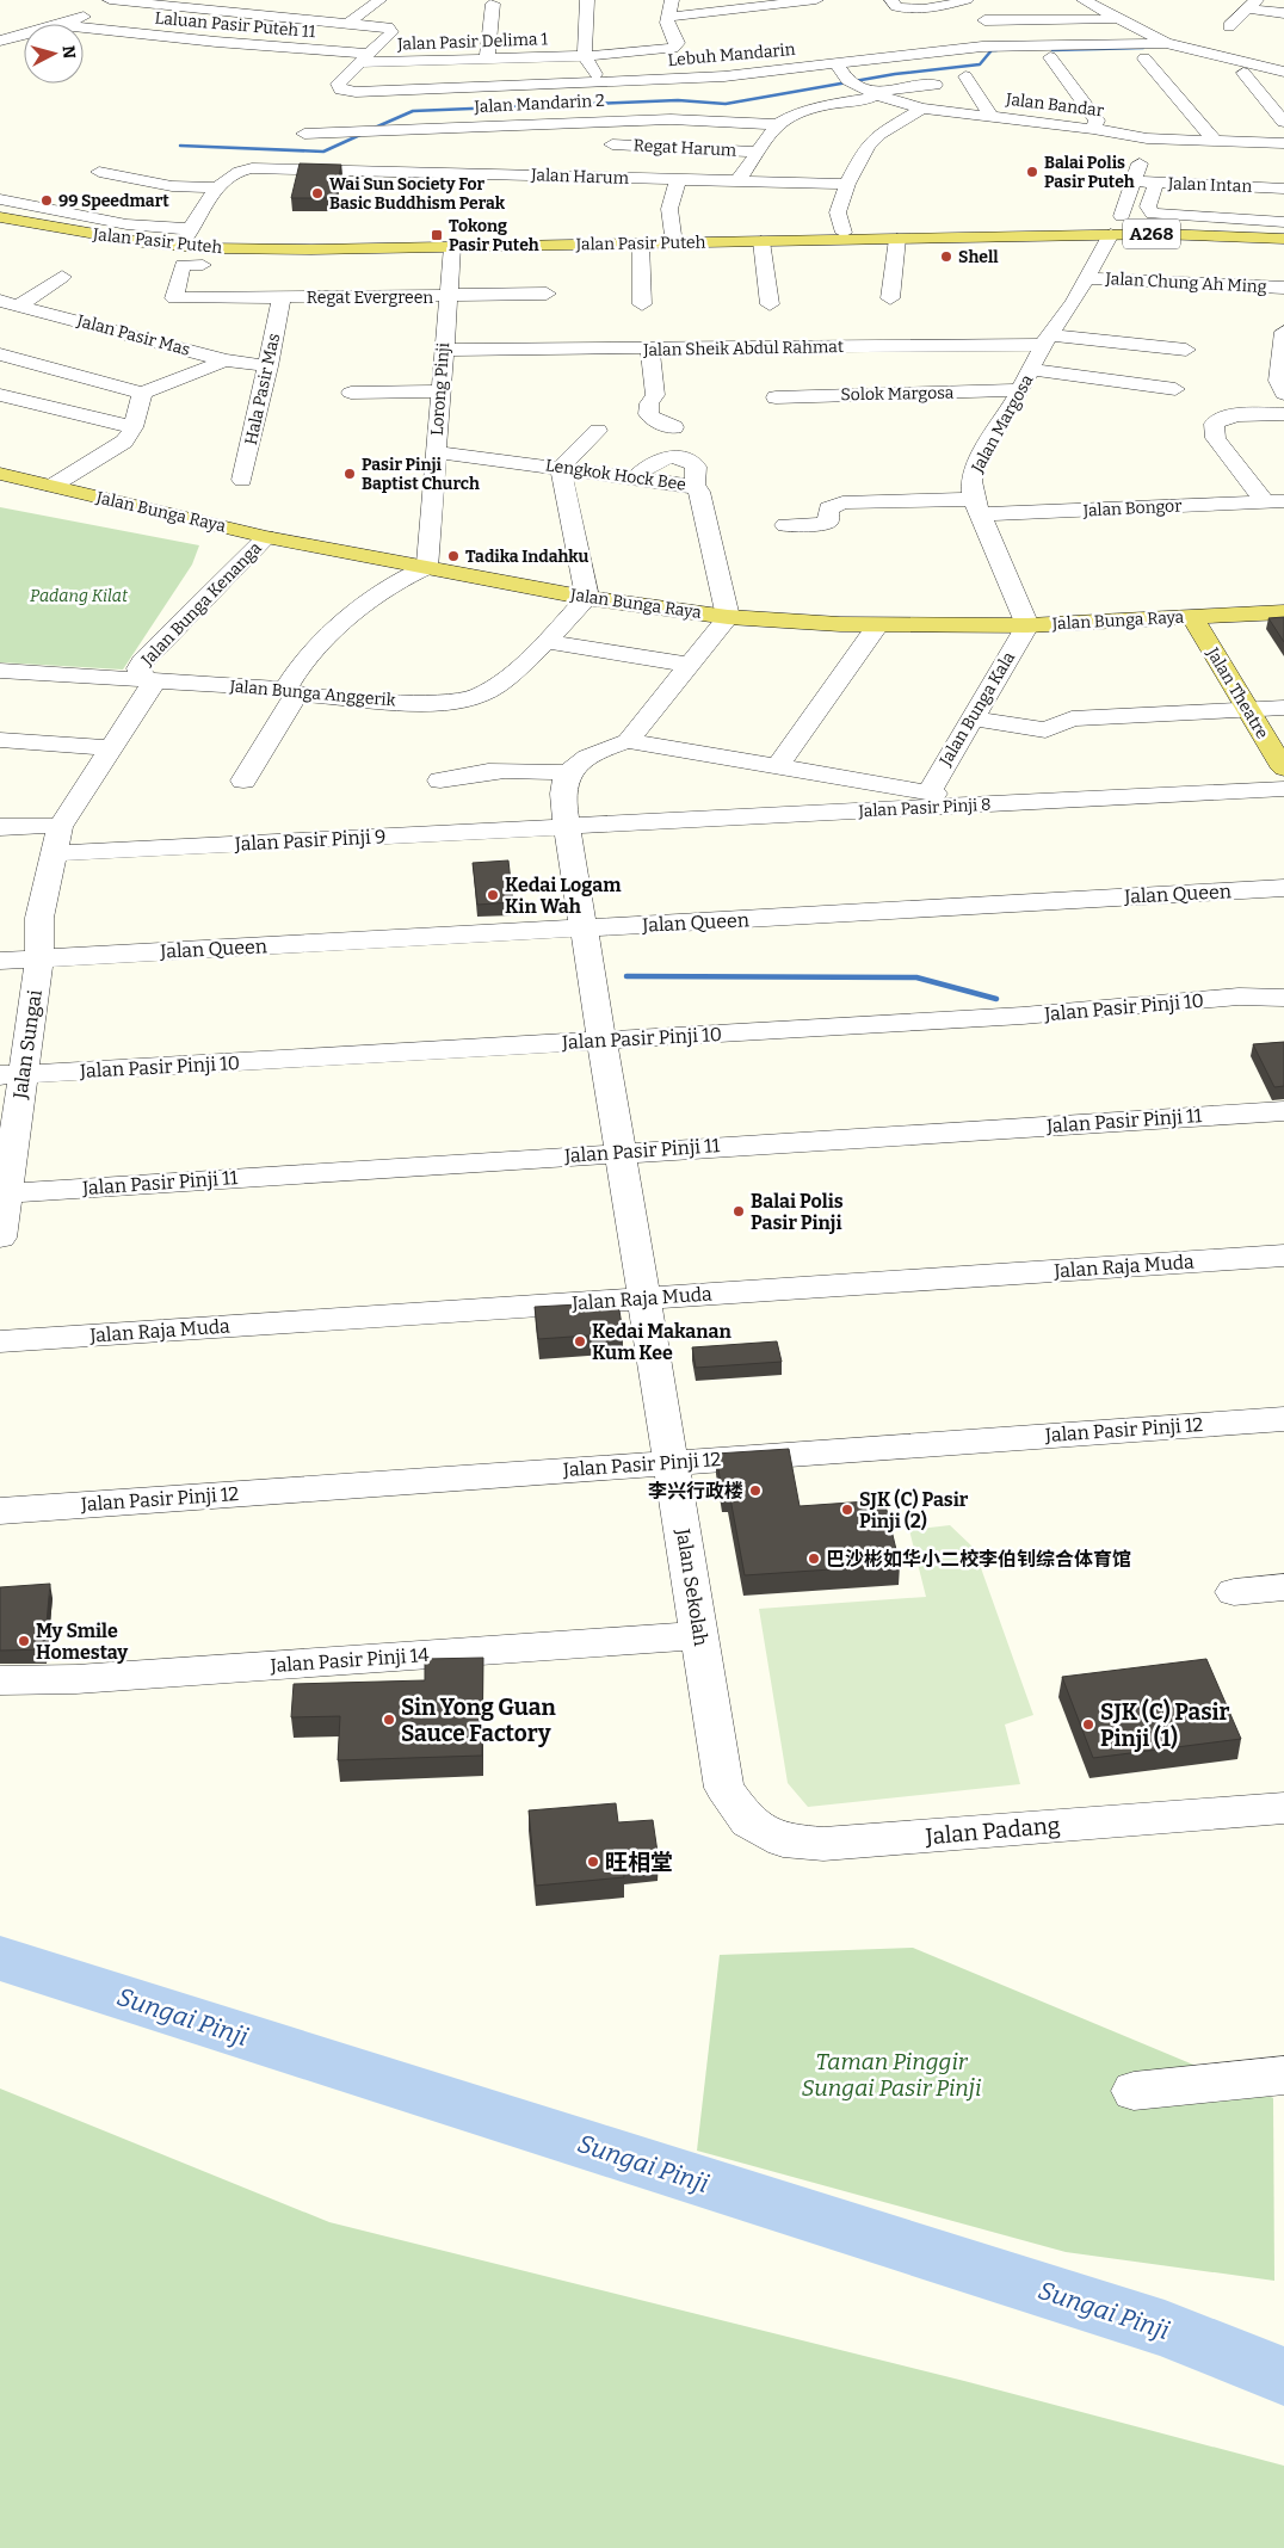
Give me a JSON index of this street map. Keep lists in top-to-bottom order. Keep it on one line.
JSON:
{"streets":{"main road":["A268","Jalan Pasir Puteh","Jalan Bunga Raya","Jalan Theatre"],"street":["Laluan Pasir Puteh 11","Jalan Pasir Delima 1","Lebuh Mandarin","Jalan Mandarin 2","Jalan Bandar","Regat Harum","Jalan Harum","Jalan Intan","Jalan Chung Ah Ming","Regat Evergreen","Jalan Pasir Mas","Jalan Sheik Abdul Rahmat","Hala Pasir Mas","Lorong Pinji","Solok Margosa","Jalan Margosa","Lengkok Hock Bee","Jalan Bongor","Jalan Bunga Kenanga","Jalan Bunga Anggerik","Jalan Bunga Kala","Jalan Pasir Pinji 8","Jalan Pasir Pinji 9","Jalan Queen","Jalan Pasir Pinji 10","Jalan Sungai","Jalan Pasir Pinji 11","Jalan Raja Muda","Jalan Pasir Pinji 12","Jalan Sekolah","Jalan Pasir Pinji 14","Jalan Padang"]},"crossings":[["Laluan Pasir Puteh 11","Jalan Pasir Delima 1"],["Laluan Pasir Puteh 11","Lebuh Mandarin"],["Jalan Pasir Delima 1","Lebuh Mandarin"],["Lebuh Mandarin","Jalan Bandar"],["Jalan Pasir Puteh","Lorong Pinji"],["Jalan Pasir Puteh","Jalan Margosa"],["Jalan Chung Ah Ming","Jalan Margosa"],["Regat Evergreen","Hala Pasir Mas"],["Regat Evergreen","Lorong Pinji"],["Jalan Pasir Mas","Hala Pasir Mas"],["Jalan Sheik Abdul Rahmat","Lorong Pinji"],["Jalan Sheik Abdul Rahmat","Jalan Margosa"],["Lorong Pinji","Lengkok Hock Bee"],["Lorong Pinji","Jalan Bunga Raya"],["Solok Margosa","Jalan Margosa"],["Jalan Margosa","Jalan Bongor"],["Jalan Margosa","Jalan Bunga Raya"],["Jalan Margosa","Jalan Bunga Kala"],["Lengkok Hock Bee","Jalan Bunga Raya"],["Jalan Bunga Raya","Jalan Bunga Kenanga"],["Jalan Bunga Raya","Jalan Bunga Anggerik"],["Jalan Bunga Raya","Jalan Theatre"],["Jalan Bunga Raya","Jalan Bunga Kala"],["Jalan Bunga Kenanga","Jalan Bunga Anggerik"],["Jalan Bunga Kenanga","Jalan Pasir Pinji 9"],["Jalan Bunga Kenanga","Jalan Queen"],["Jalan Bunga Kenanga","Jalan Sungai"],["Jalan Pasir Pinji 8","Jalan Pasir Pinji 9"],["Jalan Pasir Pinji 8","Jalan Sekolah"],["Jalan Pasir Pinji 9","Jalan Sekolah"],["Jalan Queen","Jalan Sungai"],["Jalan Queen","Jalan Sekolah"],["Jalan Pasir Pinji 10","Jalan Sungai"],["Jalan Pasir Pinji 10","Jalan Sekolah"],["Jalan Sungai","Jalan Pasir Pinji 11"],["Jalan Pasir Pinji 11","Jalan Sekolah"],["Jalan Raja Muda","Jalan Sekolah"],["Jalan Pasir Pinji 12","Jalan Sekolah"],["Jalan Sekolah","Jalan Pasir Pinji 14"],["Jalan Sekolah","Jalan Padang"]],"water":["Sungai Pinji"],"parks":["Padang Kilat","Taman Pinggir Sungai Pasir Pinji"],"places":{"other":["Balai Polis Pasir Puteh","Wai Sun Society For Basic Buddhism Perak","99 Speedmart","Shell","Pasir Pinji Baptist Church","Tadika Indahku","Kedai Logam Kin Wah","Balai Polis Pasir Pinji","Kedai Makanan Kum Kee","李兴行政楼","SJK (C) Pasir Pinji (2)","巴沙彬如华小二校李伯钊综合体育馆","My Smile Homestay","Sin Yong Guan Sauce Factory","SJK (C) Pasir Pinji (1)","旺相堂"],"transit":["Tokong Pasir Puteh"]},"north":"right"}
